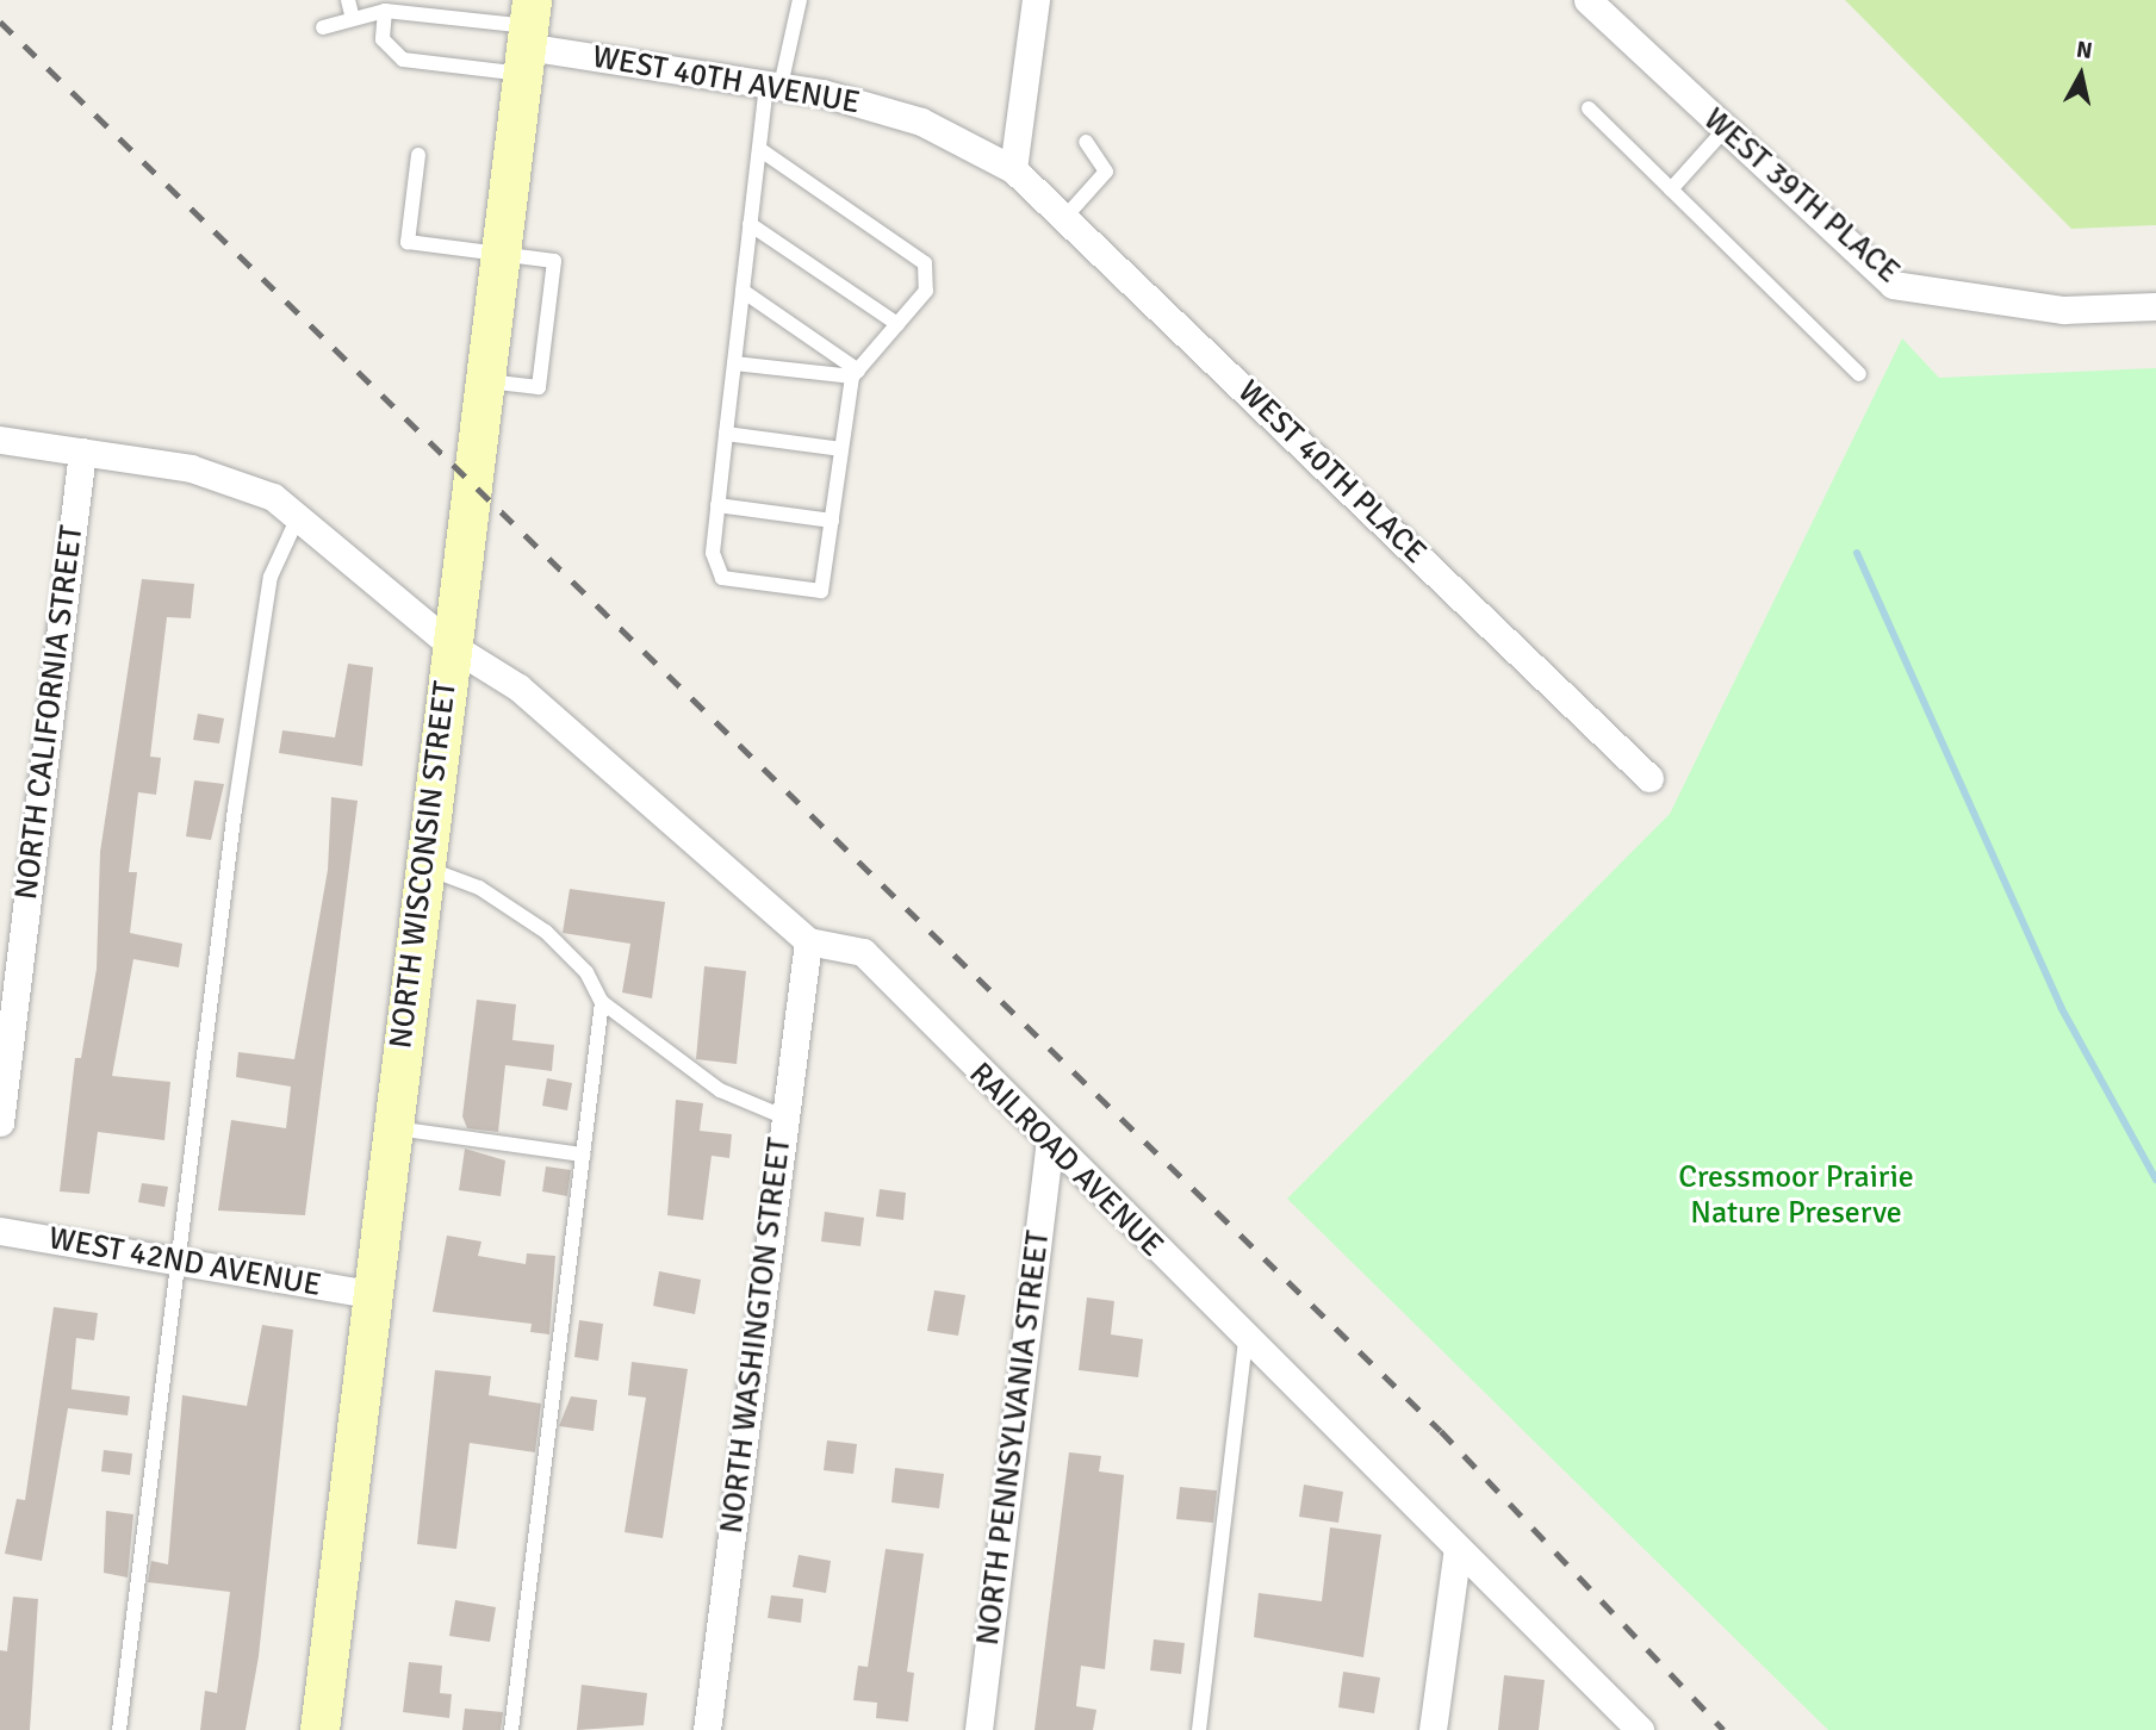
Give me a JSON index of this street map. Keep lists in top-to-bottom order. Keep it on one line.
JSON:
{"streets":{"street":["WEST 40TH AVENUE","WEST 39TH PLACE","WEST 40TH PLACE","NORTH CALIFORNIA STREET","NORTH WISCONSIN STREET","RAILROAD AVENUE","WEST 42ND AVENUE","NORTH WASHINGTON STREET","NORTH PENNSYLVANIA STREET"]},"crossings":[["WEST 40TH AVENUE","WEST 40TH PLACE"],["WEST 40TH AVENUE","NORTH WISCONSIN STREET"],["NORTH WISCONSIN STREET","WEST 42ND AVENUE"],["RAILROAD AVENUE","NORTH WASHINGTON STREET"],["RAILROAD AVENUE","NORTH PENNSYLVANIA STREET"]],"parks":["Cressmoor Prairie Nature Preserve"],"north":"top"}
